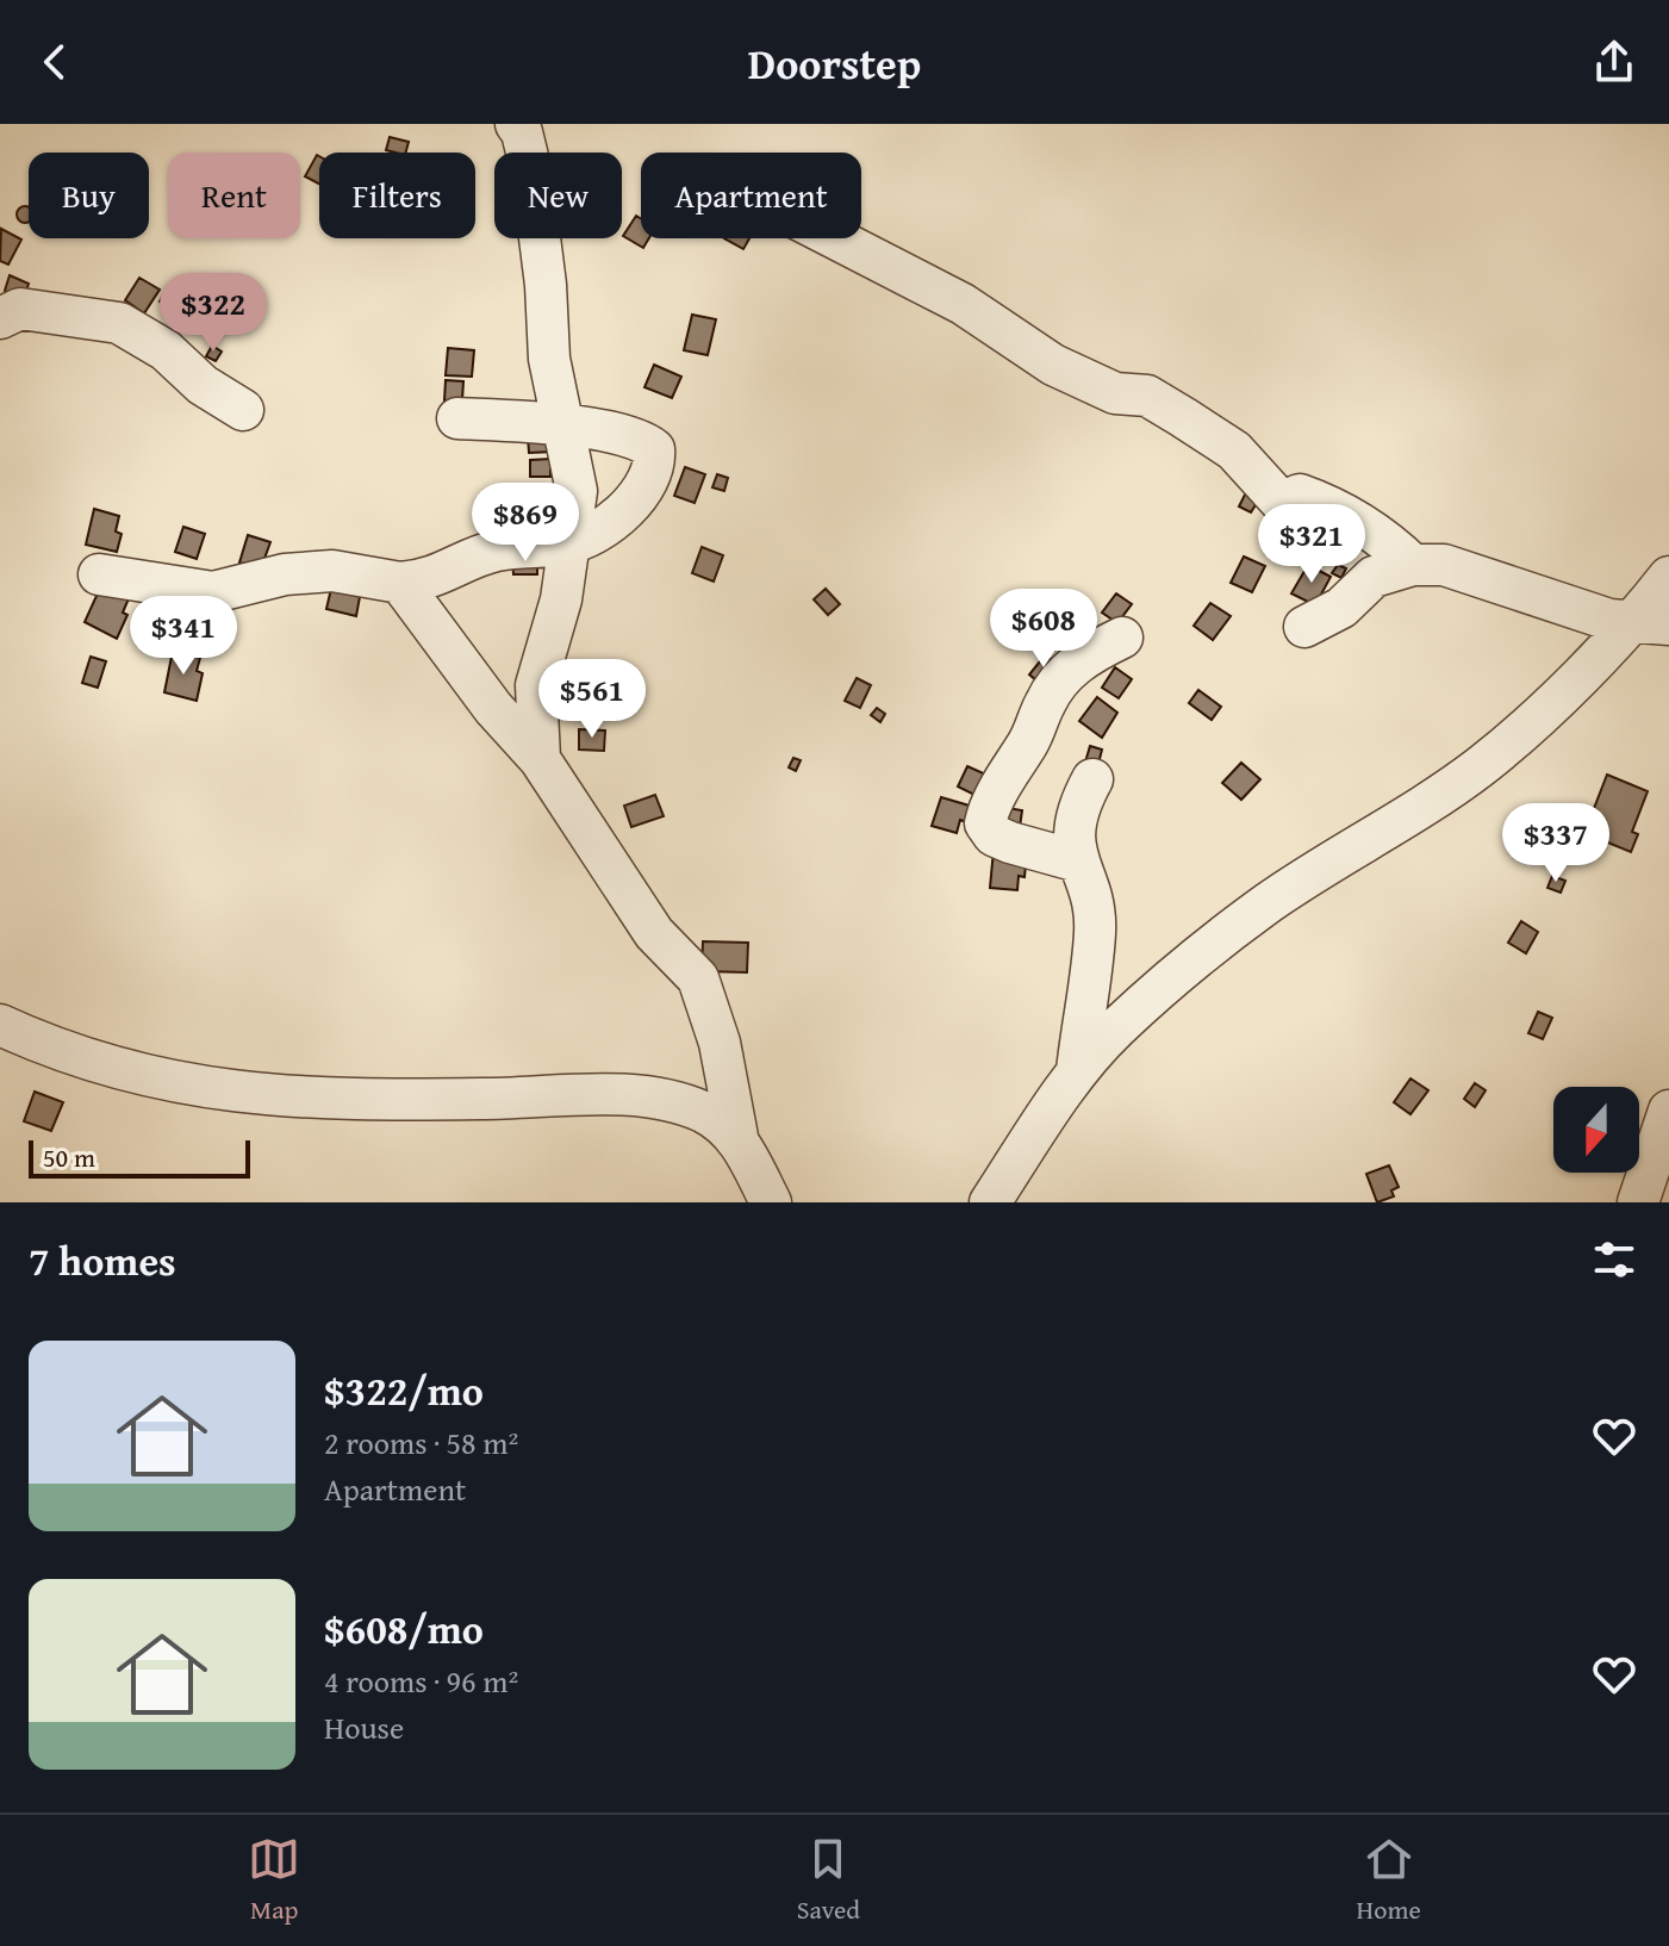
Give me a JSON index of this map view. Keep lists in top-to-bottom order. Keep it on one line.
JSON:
{"scale_bar":"50 m","north":"bottom","page":{"header":"Doorstep","chip":["Buy","Rent","Filters","New","Apartment"],"price":["$322","$869","$321","$608","$341","$561","$337"],"scale":"50 m","heading":"7 homes","list":[{"name":"$322/mo","note":"2 rooms · 58 m² · Apartment"},{"name":"$608/mo","note":"4 rooms · 96 m² · House"}],"tabs":["Map","Saved","Home"]}}
